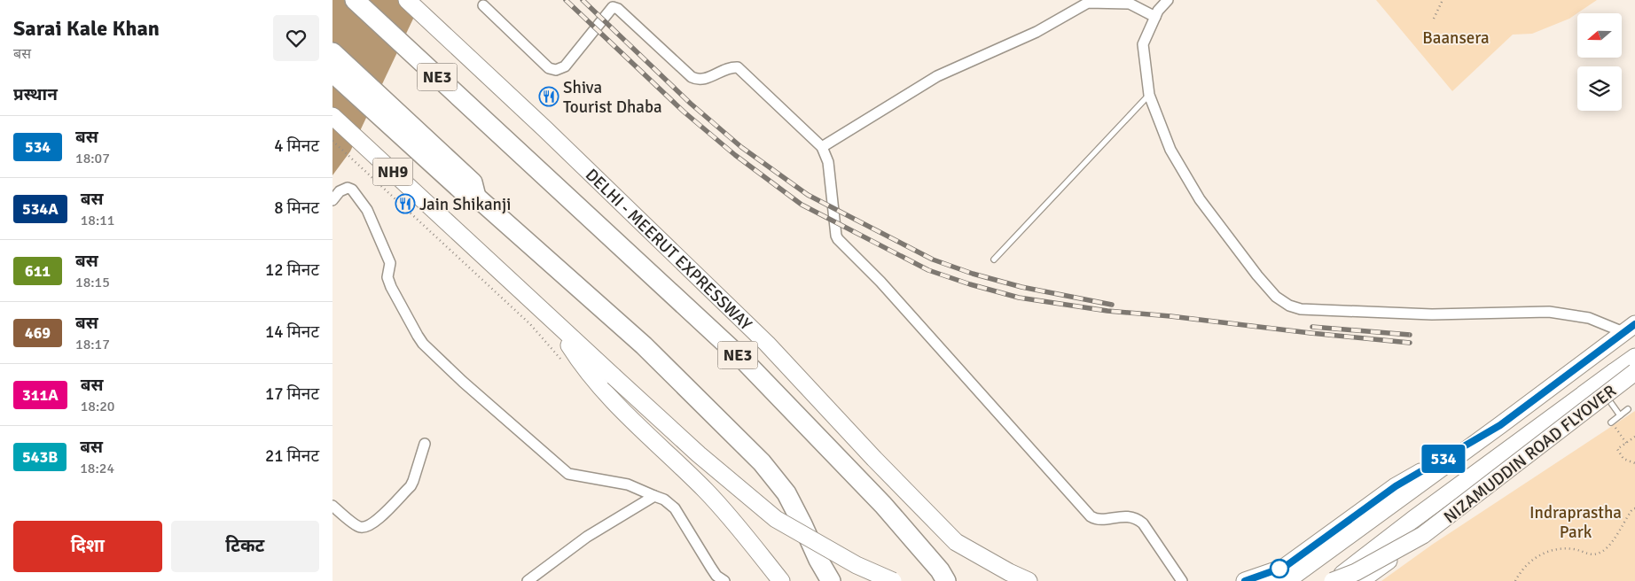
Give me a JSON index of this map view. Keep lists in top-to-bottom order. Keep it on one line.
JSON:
{"streets":{"highway":["NE3","DELHI - MEERUT EXPRESSWAY"],"main road":["NH9","NIZAMUDDIN ROAD FLYOVER"]},"parks":["Baansera","Indraprastha Park"],"places":{"restaurant":["Shiva Tourist Dhaba","Jain Shikanji"]},"lines":["bus line 534"],"north":"left","page":{"heading":[["Sarai Kale Khan","बस"],"प्रस्थान"],"on_map":"534","list":[{"mark":"534","name":"बस","note":"18:07","value":"4 मिनट"},{"mark":"534A","name":"बस","note":"18:11","value":"8 मिनट"},{"mark":"611","name":"बस","note":"18:15","value":"12 मिनट"},{"mark":"469","name":"बस","note":"18:17","value":"14 मिनट"},{"mark":"311A","name":"बस","note":"18:20","value":"17 मिनट"},{"mark":"543B","name":"बस","note":"18:24","value":"21 मिनट"}],"buttons":["दिशा","टिकट"]}}
